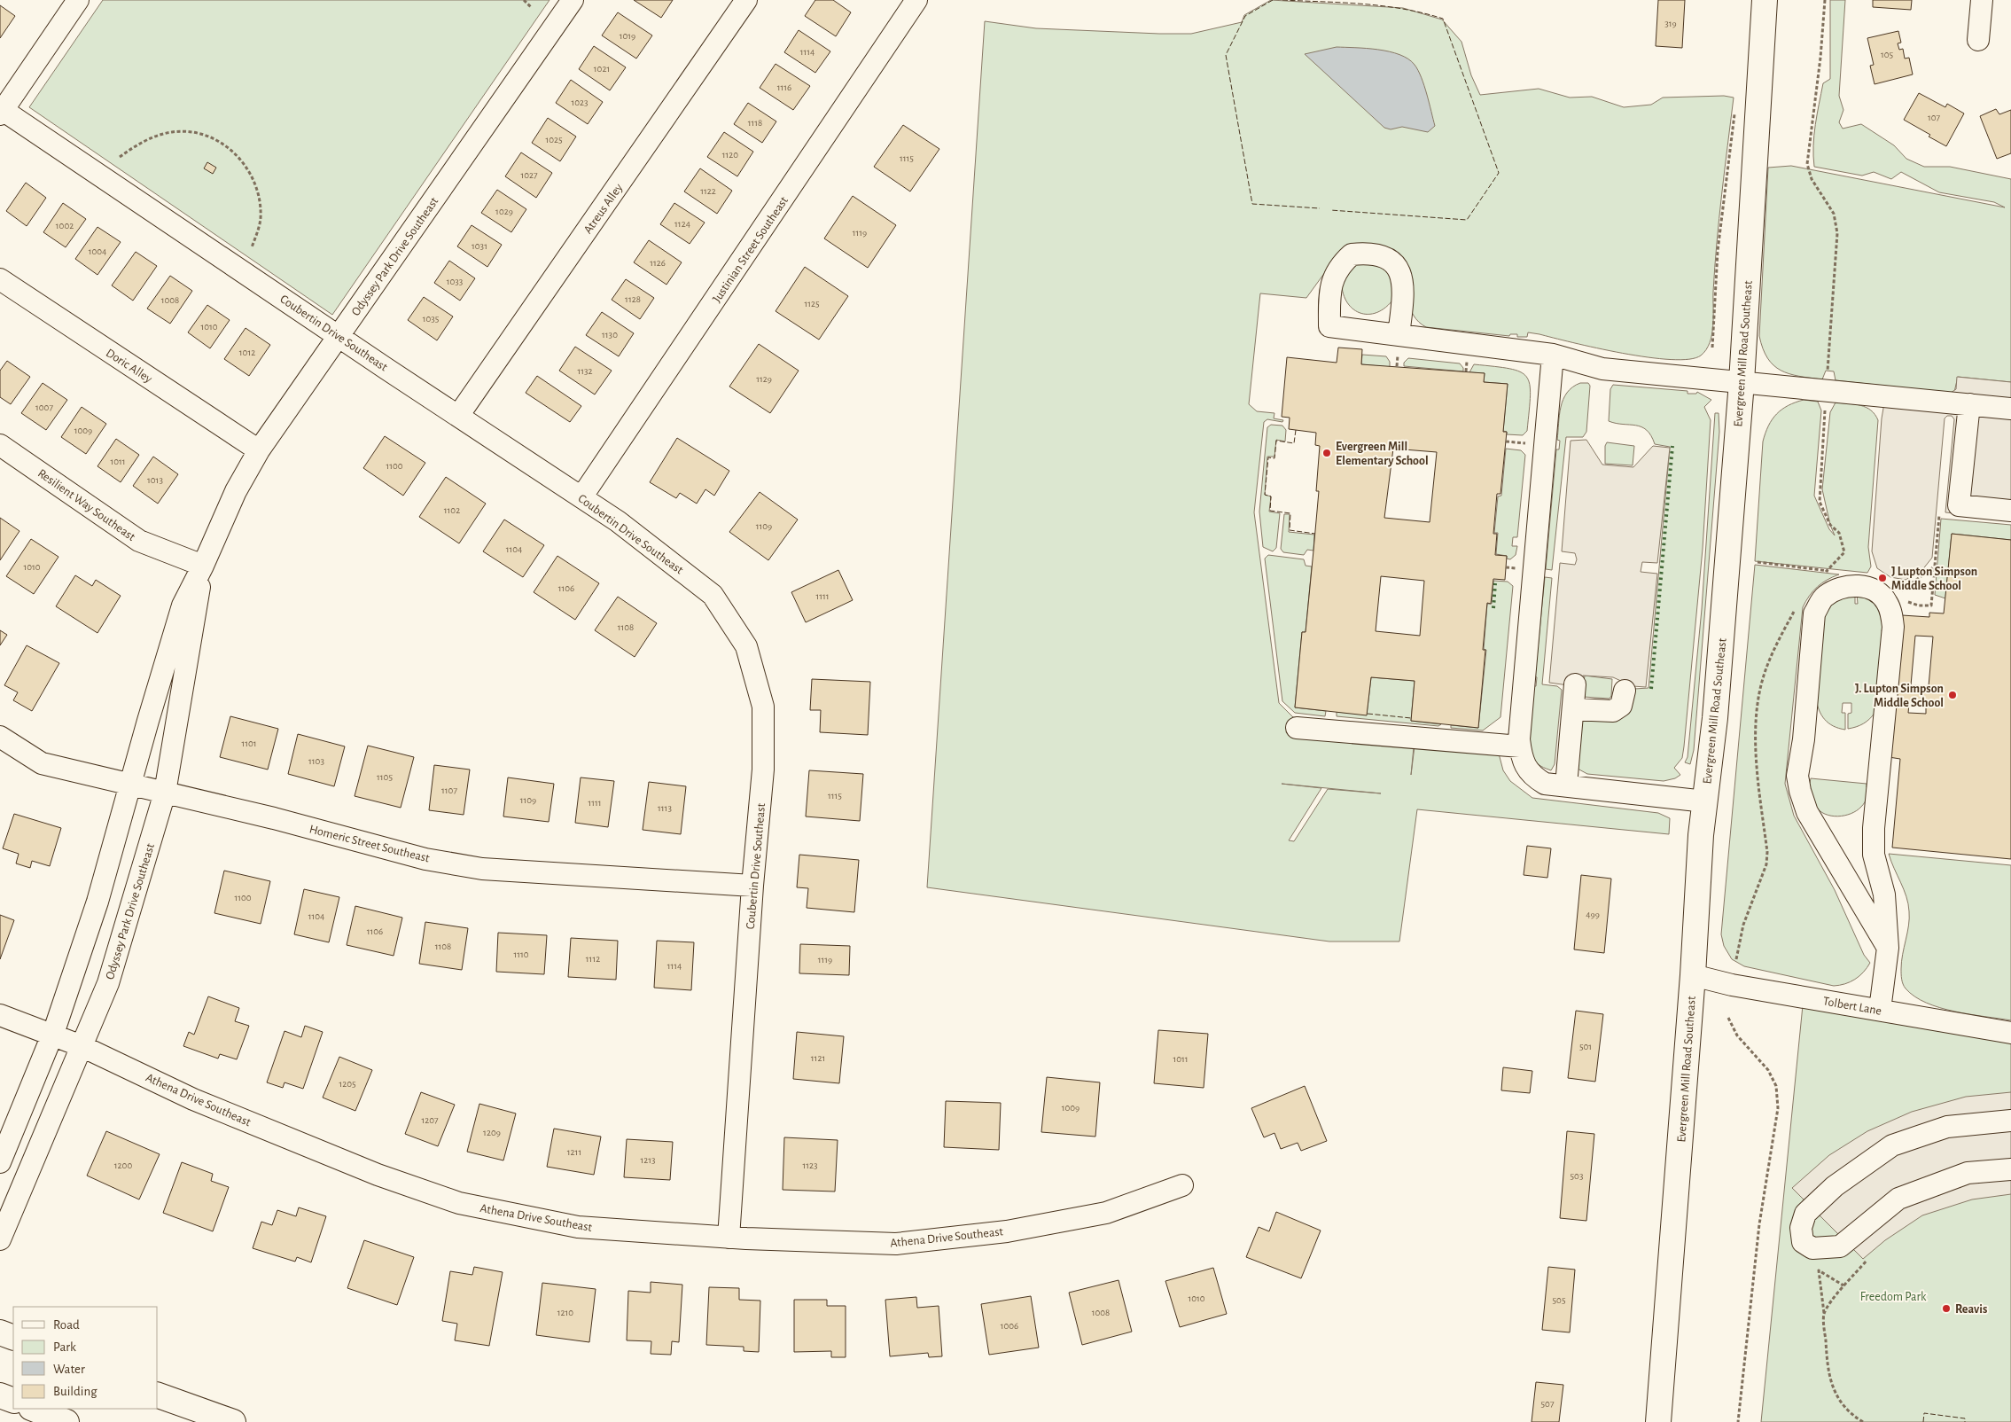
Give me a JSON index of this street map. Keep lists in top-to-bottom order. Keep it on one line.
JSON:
{"streets":{"main road":["Evergreen Mill Road Southeast"],"street":["Atreus Alley","Justinian Street Southeast","Odyssey Park Drive Southeast","Coubertin Drive Southeast","Doric Alley","Resilient Way Southeast","Homeric Street Southeast","Tolbert Lane","Athena Drive Southeast"]},"crossings":[["Atreus Alley","Coubertin Drive Southeast"],["Justinian Street Southeast","Coubertin Drive Southeast"],["Odyssey Park Drive Southeast","Coubertin Drive Southeast"],["Odyssey Park Drive Southeast","Doric Alley"],["Odyssey Park Drive Southeast","Resilient Way Southeast"],["Odyssey Park Drive Southeast","Homeric Street Southeast"],["Odyssey Park Drive Southeast","Athena Drive Southeast"],["Coubertin Drive Southeast","Homeric Street Southeast"],["Coubertin Drive Southeast","Athena Drive Southeast"],["Evergreen Mill Road Southeast","Tolbert Lane"]],"parks":["Freedom Park"],"places":["Evergreen Mill Elementary School","J Lupton Simpson Middle School","J. Lupton Simpson Middle School","Reavis"],"house_numbers":["319","1019","1114","105","1021","1116","1023","107","1118","1025","1120","1115","1027","1122","1029","1124","1002","1119","1031","1004","1126","1033","1128","1008","1125","1035","1010","1130","1012","1132","1129","1007","1009","1011","1100","1013","1102","1109","1104","1010","1106","1111","1108","1101","1103","1105","1107","1115","1109","1111","1113","1100","499","1104","1106","1108","1110","1112","1119","1114","501","1121","1011","1205","1009","1207","1209","1211","1213","1200","1123","503","1010","505","1210","1008","1006","507"],"legend":["Road","Park","Water","Building"]}
